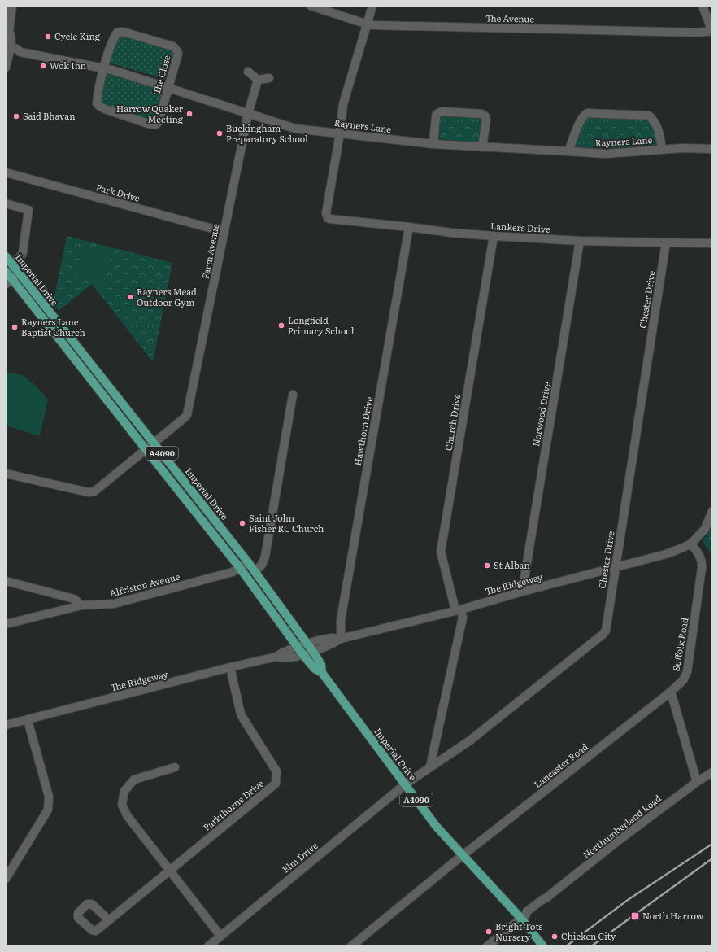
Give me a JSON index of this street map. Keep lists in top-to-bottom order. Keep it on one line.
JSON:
{"streets":{"main road":["Imperial Drive","A4090"],"street":["The Avenue","The Close","Rayners Lane","Park Drive","Lankers Drive","Farm Avenue","Chester Drive","Norwood Drive","Church Drive","Hawthorn Drive","The Ridgeway","Alfriston Avenue","Suffolk Road","Lancaster Road","Parkthorne Drive","Northumberland Road","Elm Drive"]},"crossings":[["The Close","Rayners Lane"],["Rayners Lane","Lankers Drive"],["Rayners Lane","Farm Avenue"],["Park Drive","Farm Avenue"],["Lankers Drive","Chester Drive"],["Lankers Drive","Norwood Drive"],["Lankers Drive","Church Drive"],["Lankers Drive","Hawthorn Drive"],["Farm Avenue","Imperial Drive"],["Imperial Drive","Chester Drive"],["Imperial Drive","A4090"],["Imperial Drive","The Ridgeway"],["Imperial Drive","Alfriston Avenue"],["Imperial Drive","Lancaster Road"],["Imperial Drive","Northumberland Road"],["Imperial Drive","Elm Drive"],["Chester Drive","Church Drive"],["Chester Drive","The Ridgeway"],["Chester Drive","Elm Drive"],["Norwood Drive","The Ridgeway"],["Church Drive","The Ridgeway"],["Hawthorn Drive","The Ridgeway"],["A4090","Northumberland Road"],["The Ridgeway","Suffolk Road"],["The Ridgeway","Parkthorne Drive"],["Suffolk Road","Lancaster Road"]],"places":{"other":["Cycle King","Wok Inn","Harrow Quaker Meeting","Said Bhavan","Buckingham Preparatory School","Rayners Mead Outdoor Gym","Longfield Primary School","Rayners Lane Baptist Church","Saint John Fisher RC Church","St Alban","Bright Tots Nursery","Chicken City"],"transit":["North Harrow"]}}
